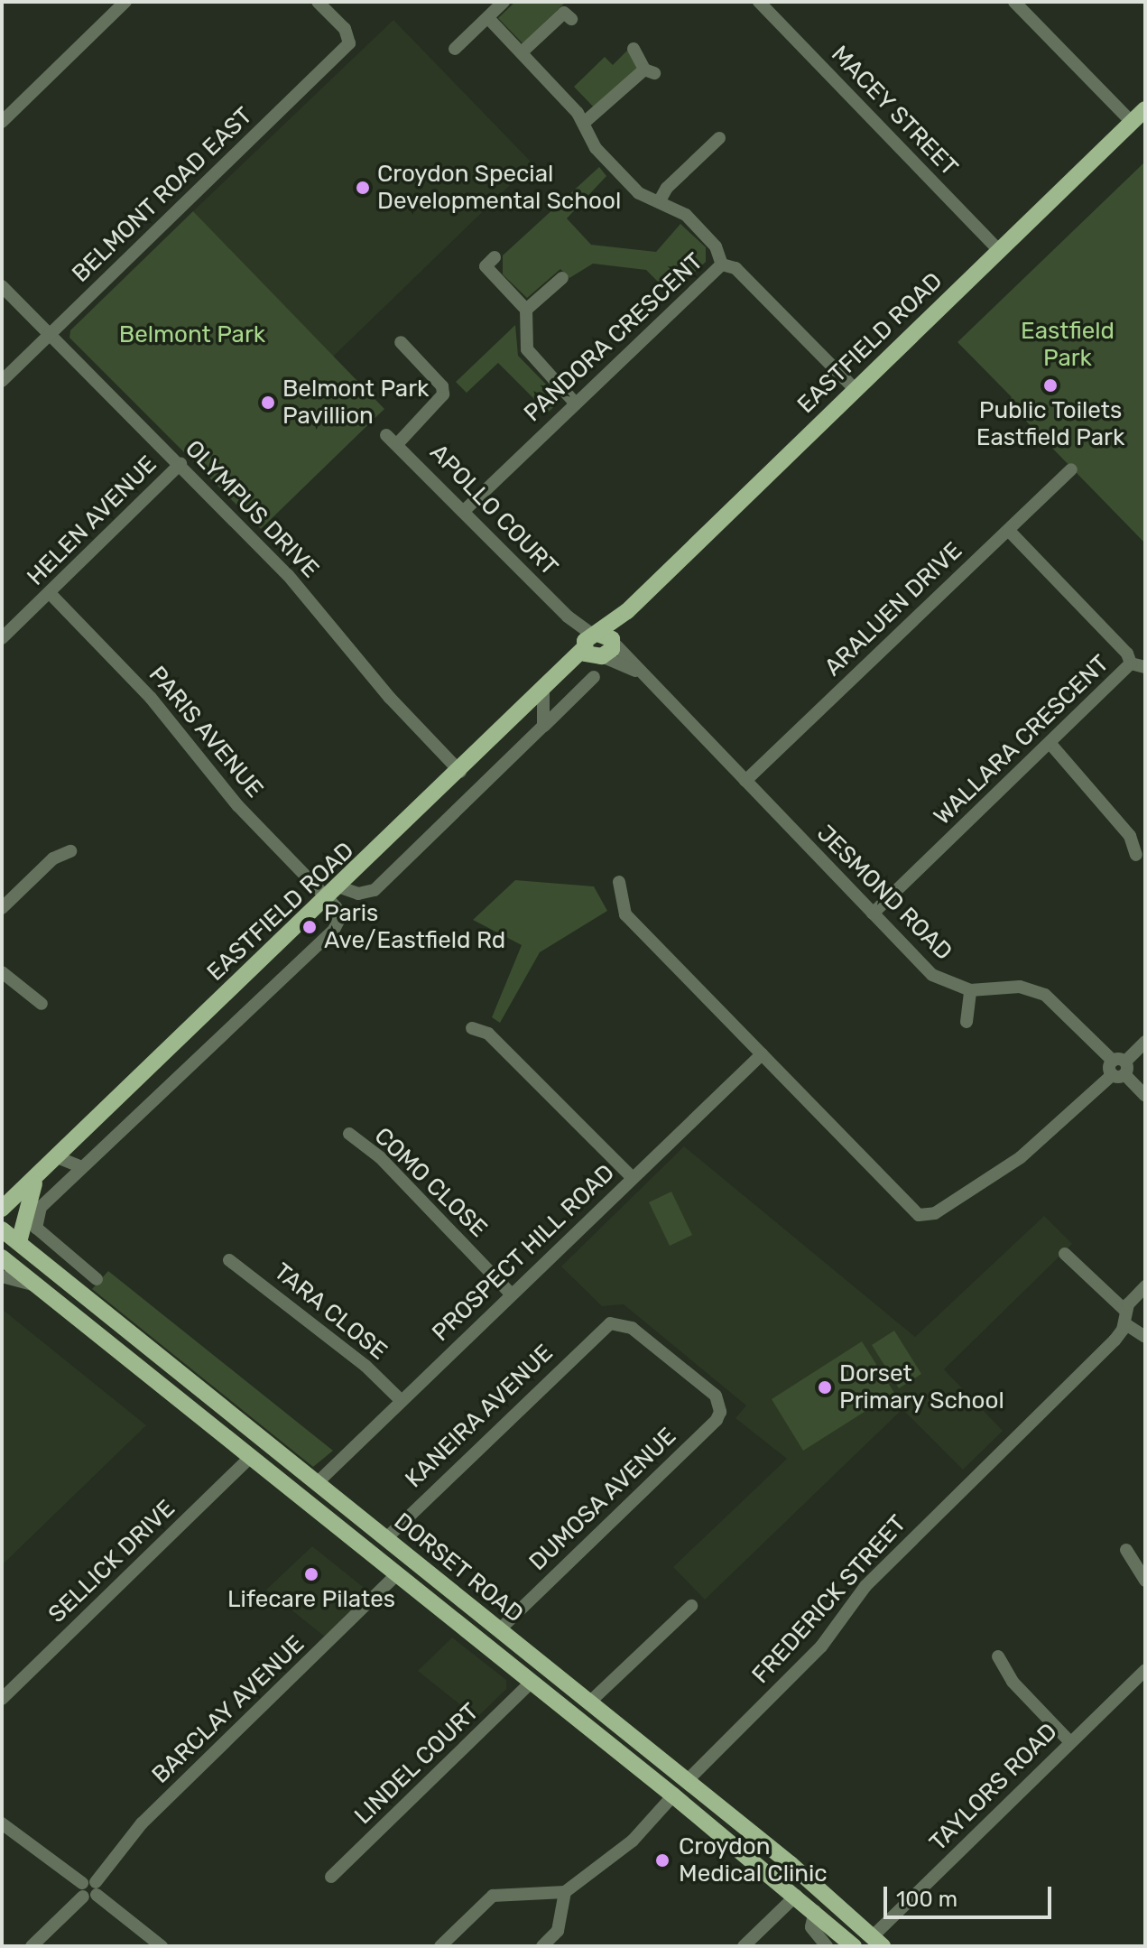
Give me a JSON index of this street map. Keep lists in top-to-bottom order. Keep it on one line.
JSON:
{"streets":{"main road":["EASTFIELD ROAD","DORSET ROAD"],"street":["MACEY STREET","BELMONT ROAD EAST","PANDORA CRESCENT","OLYMPUS DRIVE","APOLLO COURT","HELEN AVENUE","ARALUEN DRIVE","PARIS AVENUE","WALLARA CRESCENT","JESMOND ROAD","COMO CLOSE","PROSPECT HILL ROAD","TARA CLOSE","KANEIRA AVENUE","DUMOSA AVENUE","SELLICK DRIVE","FREDERICK STREET","BARCLAY AVENUE","LINDEL COURT","TAYLORS ROAD"]},"crossings":[["MACEY STREET","EASTFIELD ROAD"],["BELMONT ROAD EAST","OLYMPUS DRIVE"],["PANDORA CRESCENT","EASTFIELD ROAD"],["PANDORA CRESCENT","APOLLO COURT"],["EASTFIELD ROAD","OLYMPUS DRIVE"],["EASTFIELD ROAD","APOLLO COURT"],["EASTFIELD ROAD","PARIS AVENUE"],["EASTFIELD ROAD","JESMOND ROAD"],["EASTFIELD ROAD","DORSET ROAD"],["OLYMPUS DRIVE","HELEN AVENUE"],["APOLLO COURT","JESMOND ROAD"],["HELEN AVENUE","PARIS AVENUE"],["ARALUEN DRIVE","WALLARA CRESCENT"],["ARALUEN DRIVE","JESMOND ROAD"],["WALLARA CRESCENT","JESMOND ROAD"],["COMO CLOSE","PROSPECT HILL ROAD"],["PROSPECT HILL ROAD","TARA CLOSE"],["PROSPECT HILL ROAD","DORSET ROAD"],["KANEIRA AVENUE","DUMOSA AVENUE"],["KANEIRA AVENUE","DORSET ROAD"],["DUMOSA AVENUE","DORSET ROAD"],["SELLICK DRIVE","DORSET ROAD"],["DORSET ROAD","FREDERICK STREET"],["DORSET ROAD","BARCLAY AVENUE"],["DORSET ROAD","LINDEL COURT"],["DORSET ROAD","TAYLORS ROAD"]],"parks":["Eastfield Park","Belmont Park"],"places":["Croydon Special Developmental School","Public Toilets Eastfield Park","Belmont Park Pavillion","Paris Ave/Eastfield Rd","Dorset Primary School","Lifecare Pilates","Croydon Medical Clinic"],"scale_bar":"100 m"}
